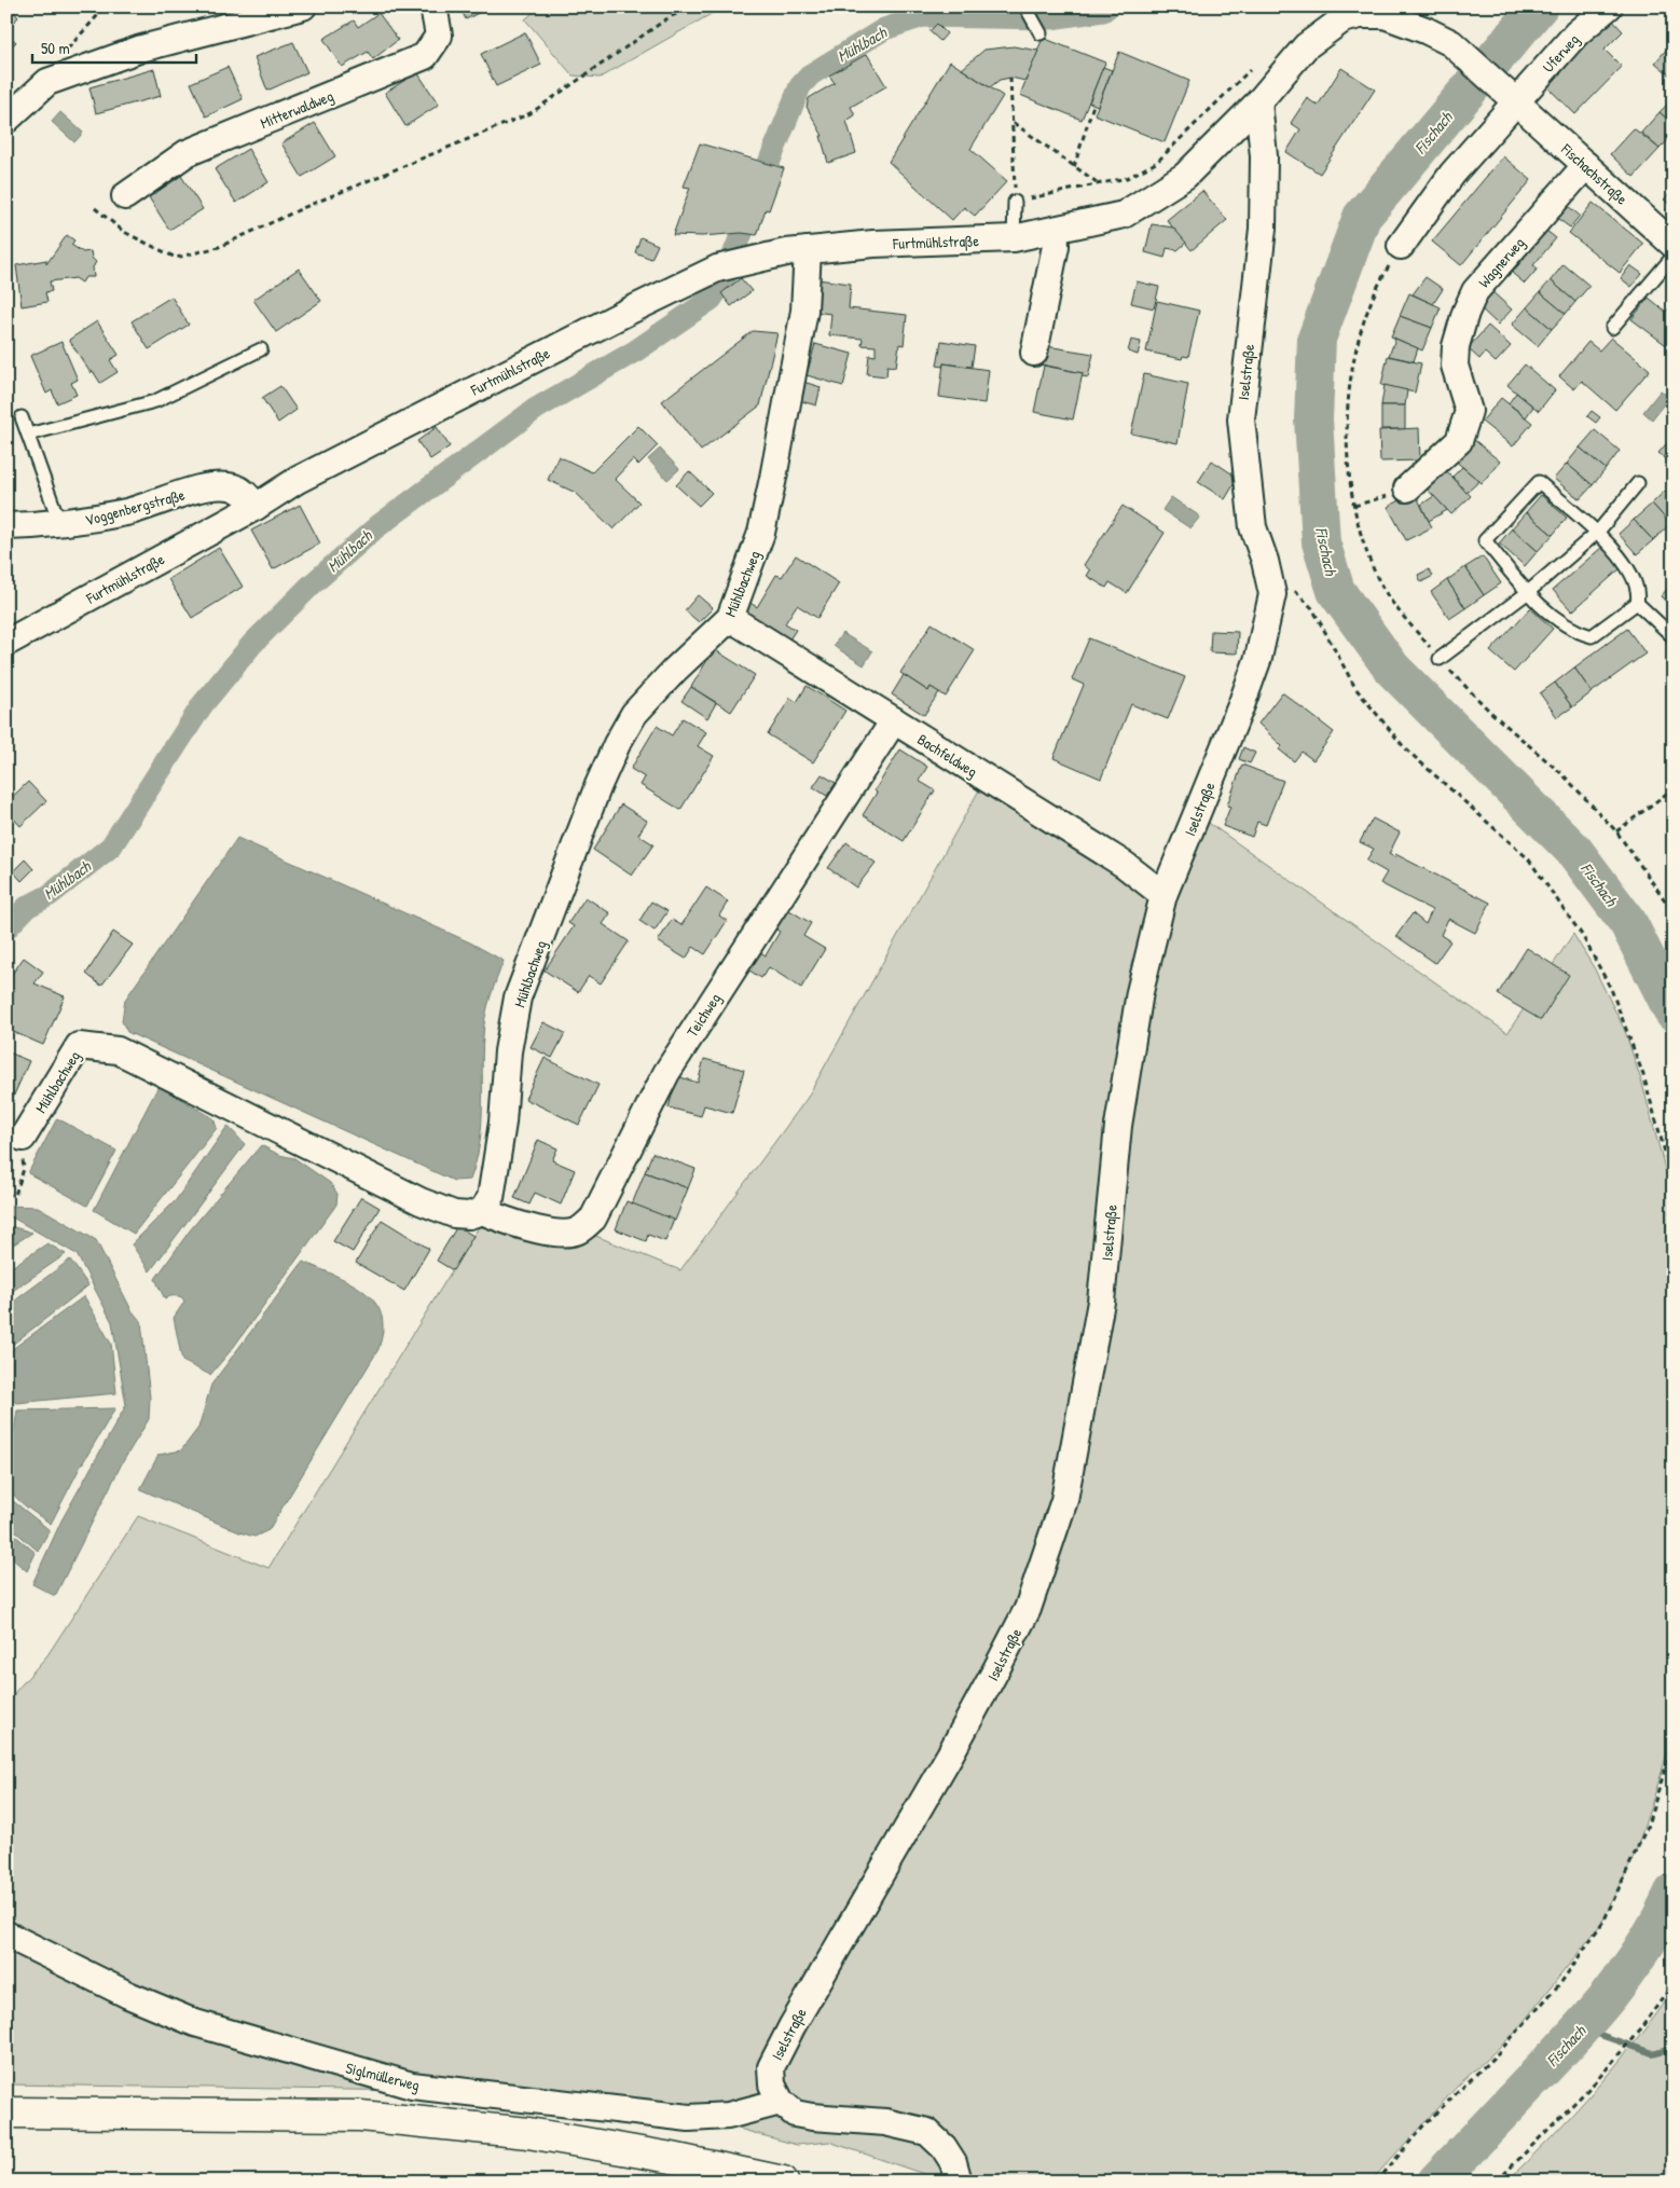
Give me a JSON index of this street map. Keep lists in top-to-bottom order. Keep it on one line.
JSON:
{"streets":{"street":["Uferweg","Mitterwaldweg","Fischachstraße","Furtmühlstraße","Wagnerweg","Iselstraße","Voggenbergstraße","Mühlbachweg","Bachfeldweg","Teichweg","Siglmüllerweg"]},"crossings":[["Uferweg","Fischachstraße"],["Fischachstraße","Furtmühlstraße"],["Fischachstraße","Wagnerweg"],["Furtmühlstraße","Iselstraße"],["Furtmühlstraße","Voggenbergstraße"],["Furtmühlstraße","Mühlbachweg"],["Iselstraße","Bachfeldweg"],["Iselstraße","Siglmüllerweg"],["Mühlbachweg","Bachfeldweg"],["Mühlbachweg","Teichweg"],["Bachfeldweg","Teichweg"]],"water":["Mühlbach","Fischach"],"scale_bar":"50 m"}
